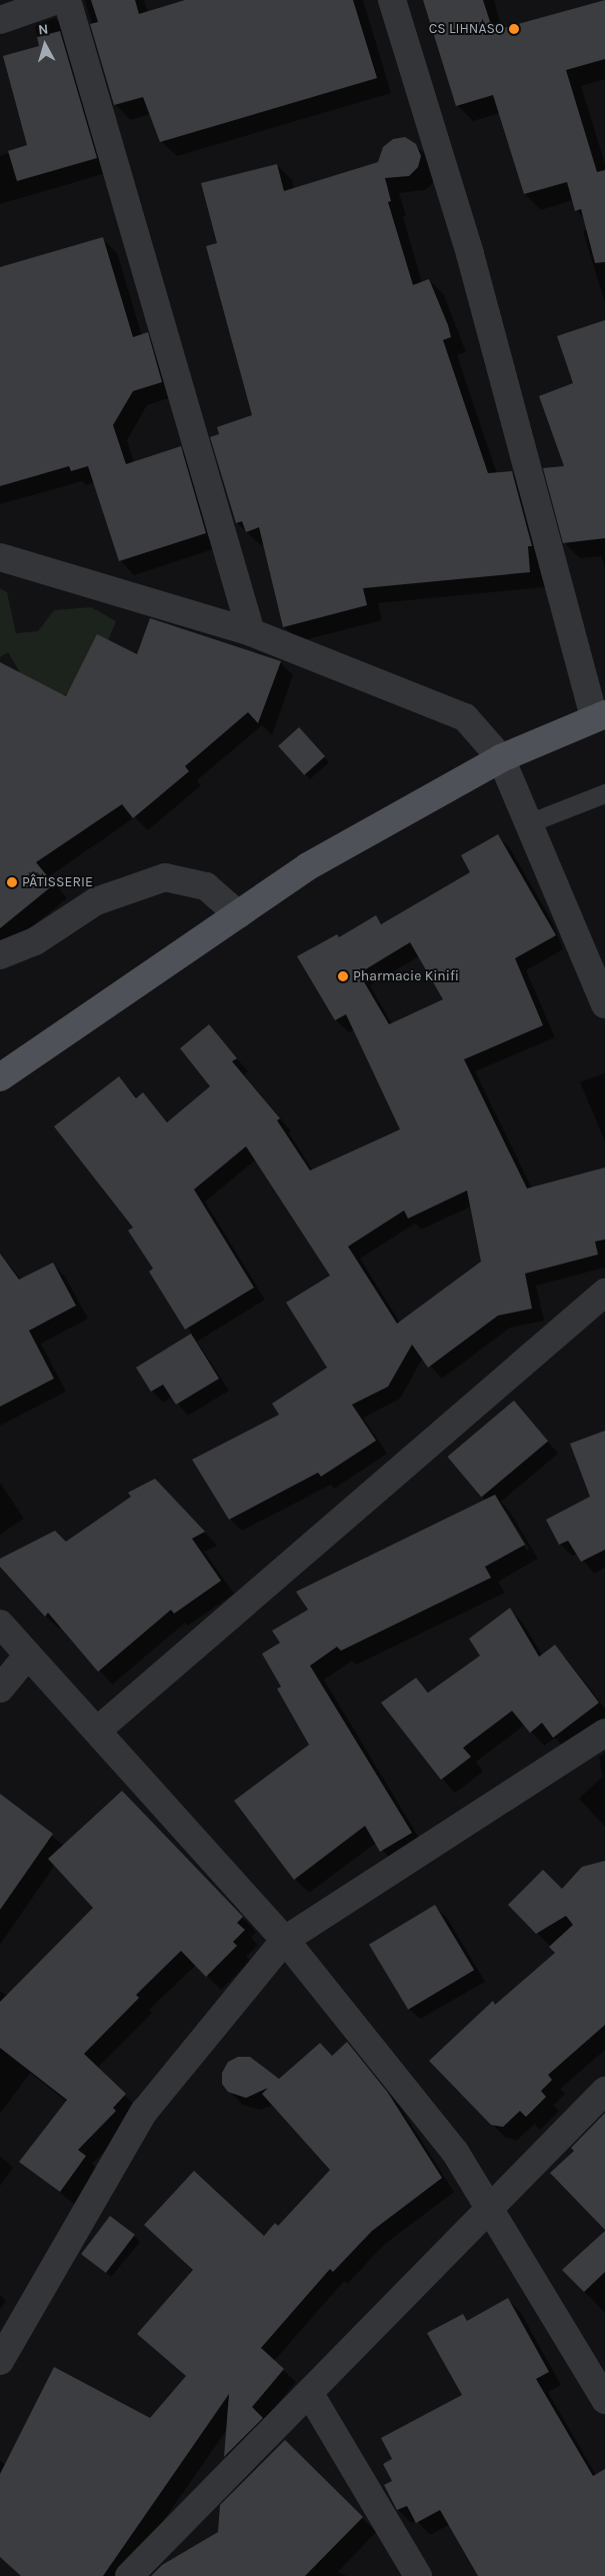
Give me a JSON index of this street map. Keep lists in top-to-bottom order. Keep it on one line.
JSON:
{"places":["CS LIHNASO","PÂTISSERIE","Pharmacie Kinifi"],"north":"top"}
